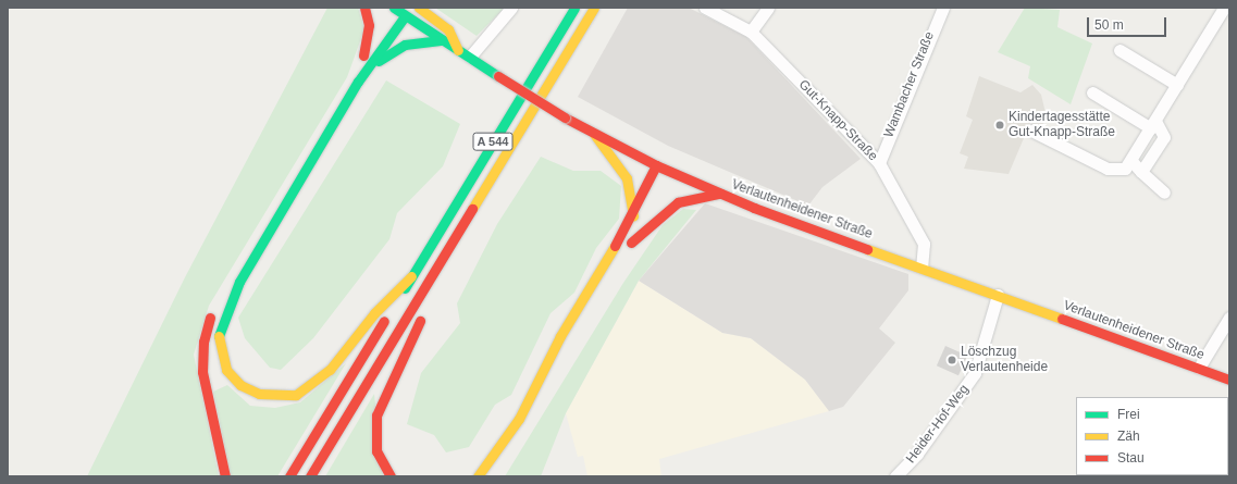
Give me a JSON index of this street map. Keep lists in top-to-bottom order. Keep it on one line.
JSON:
{"streets":{"main road":["A 544","Verlautenheidener Straße"],"street":["Wambacher Straße","Gut-Knapp-Straße","Heider-Hof-Weg"]},"crossings":[["Wambacher Straße","Gut-Knapp-Straße"],["Gut-Knapp-Straße","Verlautenheidener Straße"],["Verlautenheidener Straße","Heider-Hof-Weg"]],"places":["Kindertagesstätte Gut-Knapp-Straße","Löschzug Verlautenheide"],"legend":["Frei","Zäh","Stau"],"scale_bar":"50 m"}
